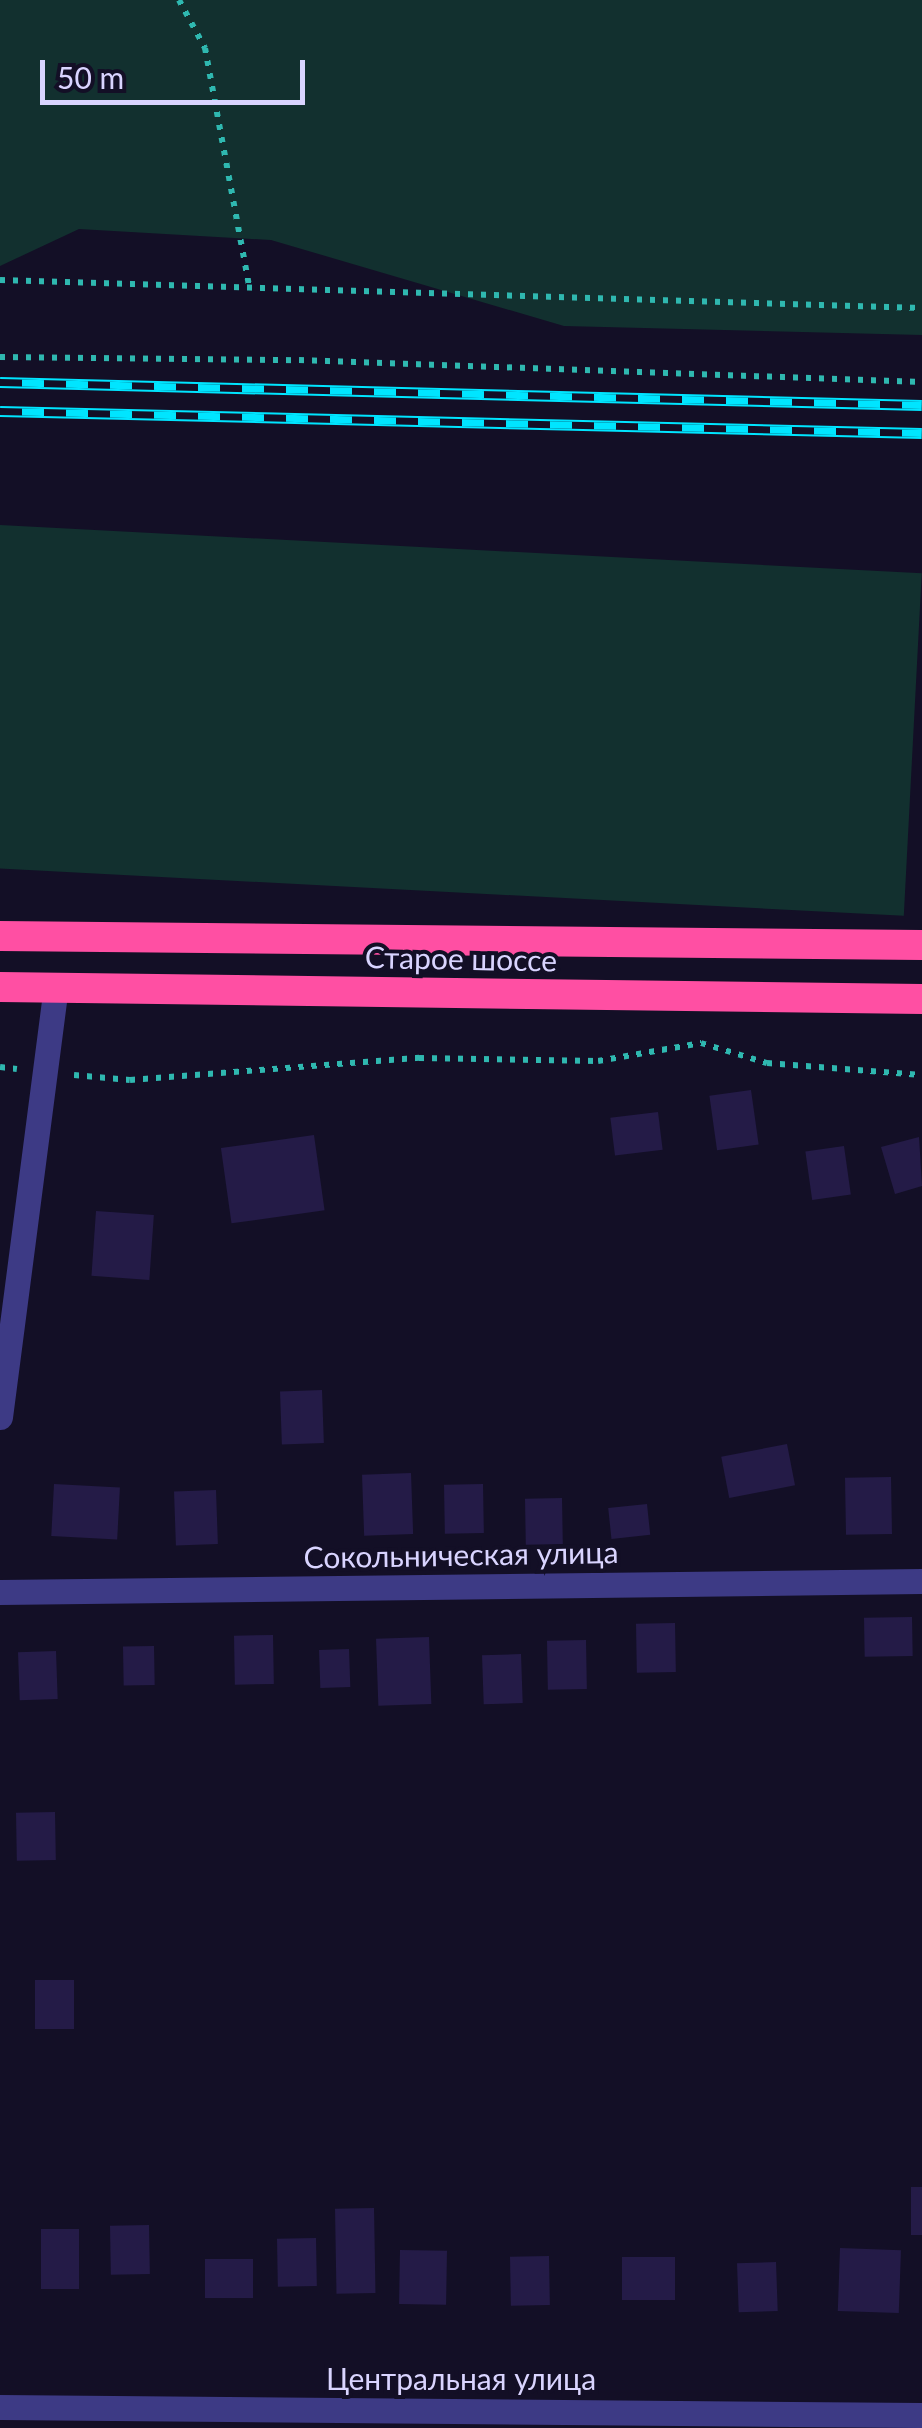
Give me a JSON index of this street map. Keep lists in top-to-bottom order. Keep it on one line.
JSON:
{"streets":{"highway":["Старое шоссе"],"street":["Сокольническая улица","Центральная улица"]},"scale_bar":"50 m"}
